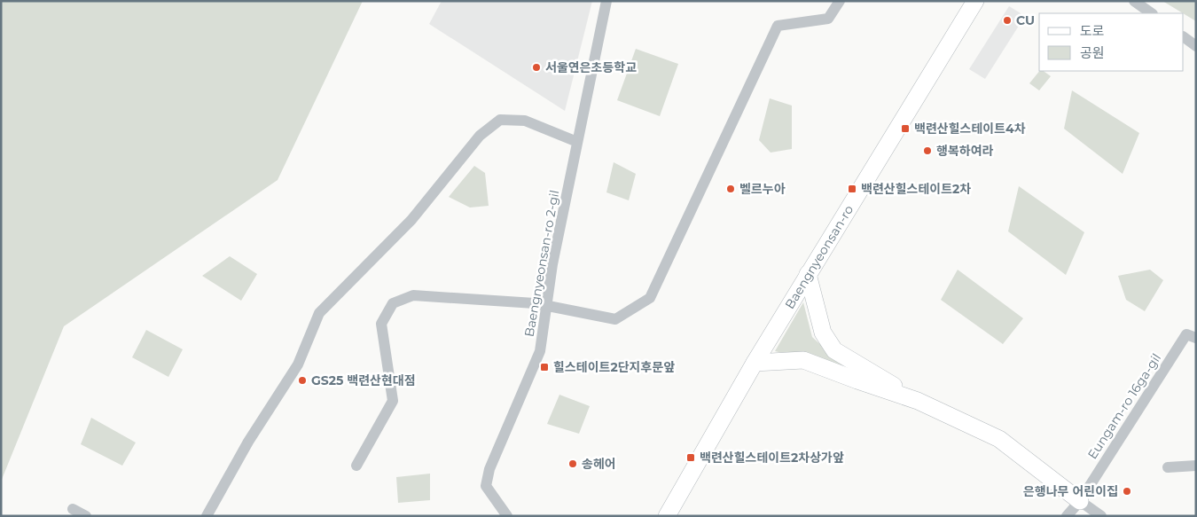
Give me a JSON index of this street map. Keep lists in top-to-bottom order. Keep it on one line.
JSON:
{"streets":{"main road":["Baengnyeonsan-ro"],"street":["Baengnyeonsan-ro 2-gil","Eungam-ro 16ga-gil"]},"places":{"other":["CU","서울연은초등학교","행복하여라","벨르누아","GS25 백련산현대점","송헤어","은행나무 어린이집"],"transit":["백련산힐스테이트4차","백련산힐스테이트2차","힐스테이트2단지후문앞","백련산힐스테이트2차상가앞"]},"legend":["도로","공원"]}
